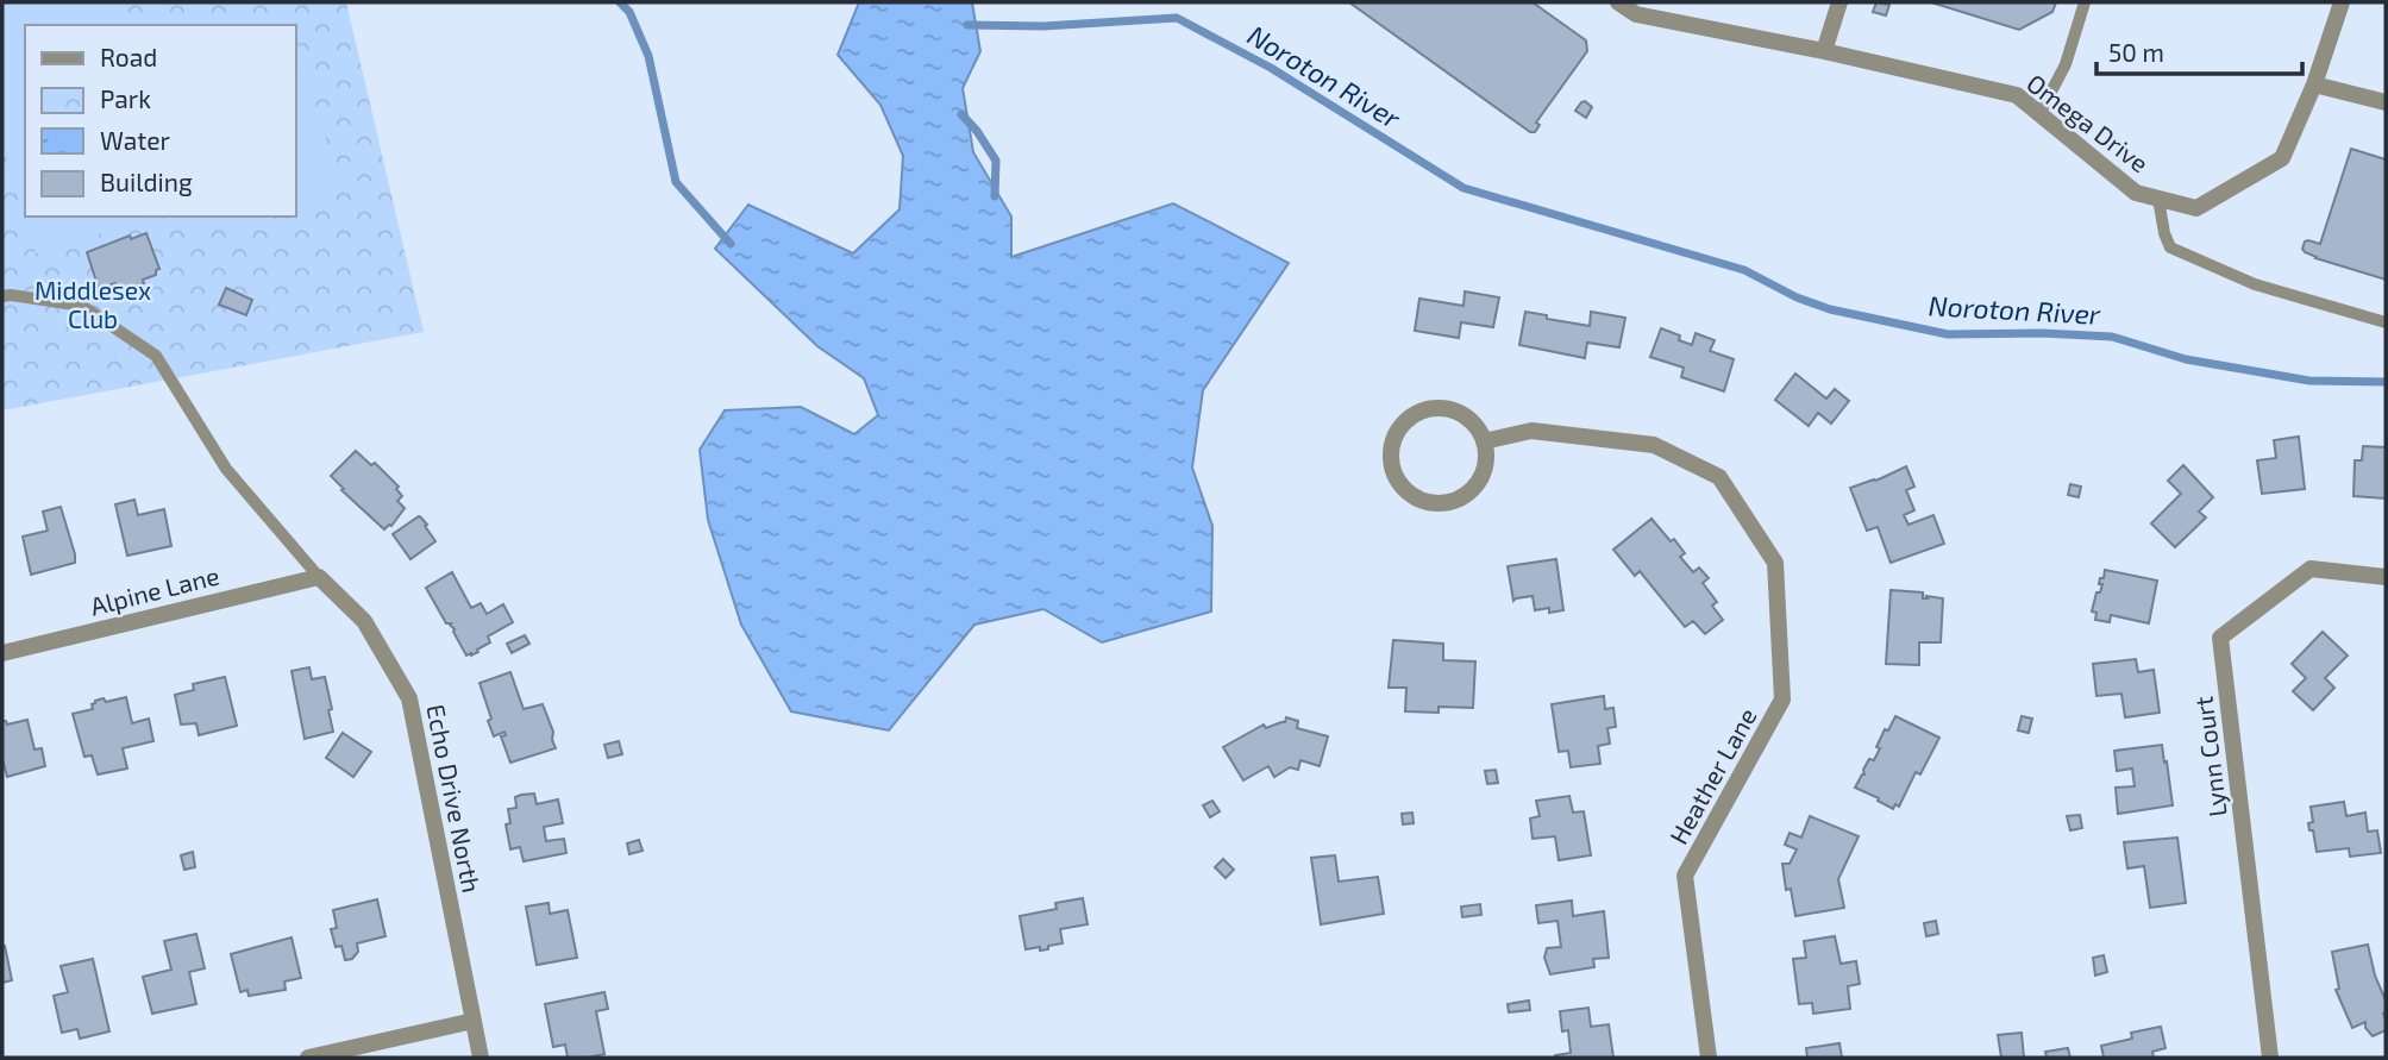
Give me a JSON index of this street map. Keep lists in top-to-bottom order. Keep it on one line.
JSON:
{"streets":{"street":["Omega Drive","Alpine Lane","Lynn Court","Heather Lane","Echo Drive North"]},"crossings":[["Alpine Lane","Echo Drive North"]],"water":["Noroton River"],"parks":["Middlesex Club"],"legend":["Road","Park","Water","Building"],"scale_bar":"50 m"}
